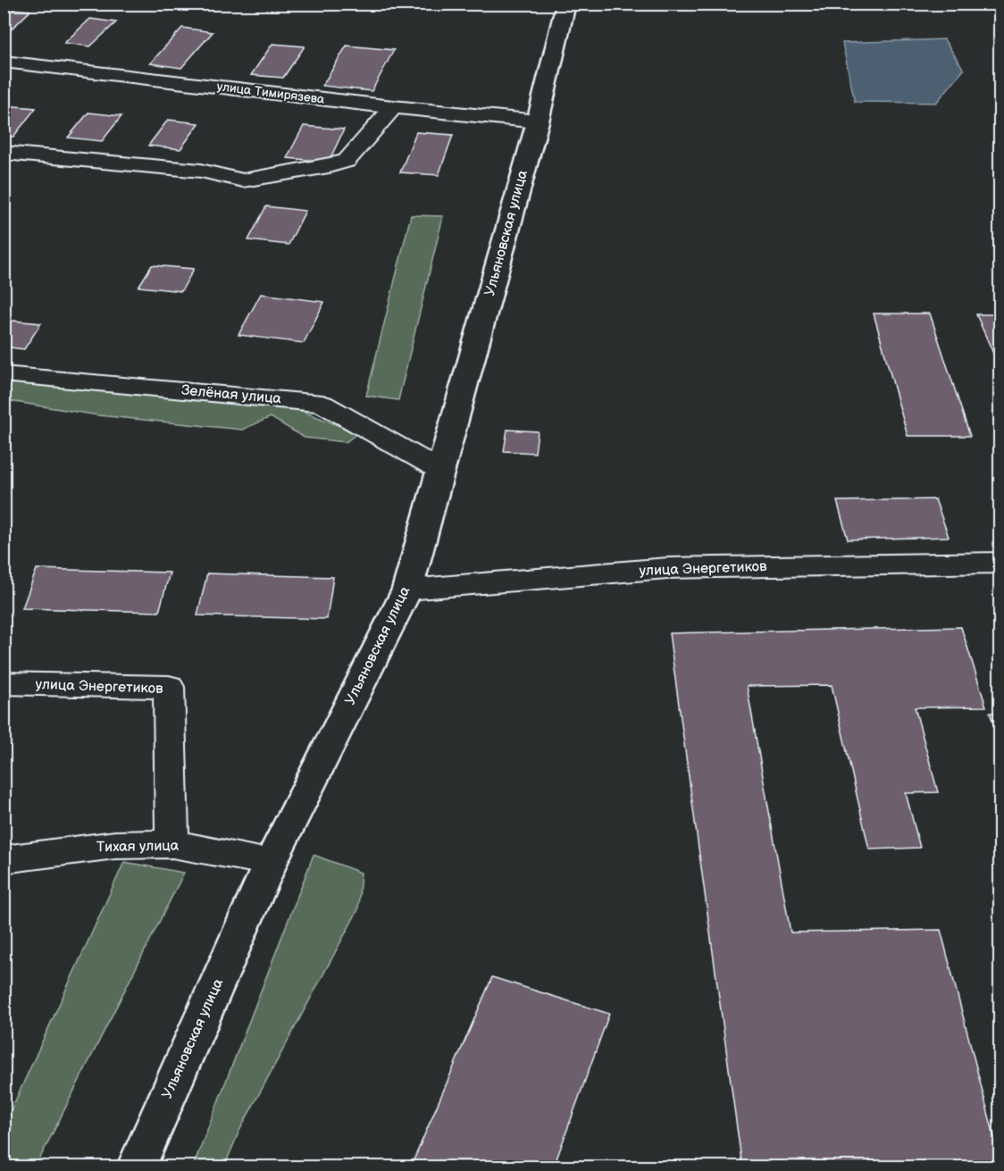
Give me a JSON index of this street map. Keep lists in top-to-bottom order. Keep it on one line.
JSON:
{"streets":{"main road":["Ульяновская улица"],"street":["улица Тимирязева","Зелёная улица","улица Энергетиков","Тихая улица"]},"crossings":[["улица Тимирязева","Ульяновская улица"],["Ульяновская улица","Зелёная улица"],["Ульяновская улица","улица Энергетиков"],["Ульяновская улица","Тихая улица"],["улица Энергетиков","Тихая улица"]]}
